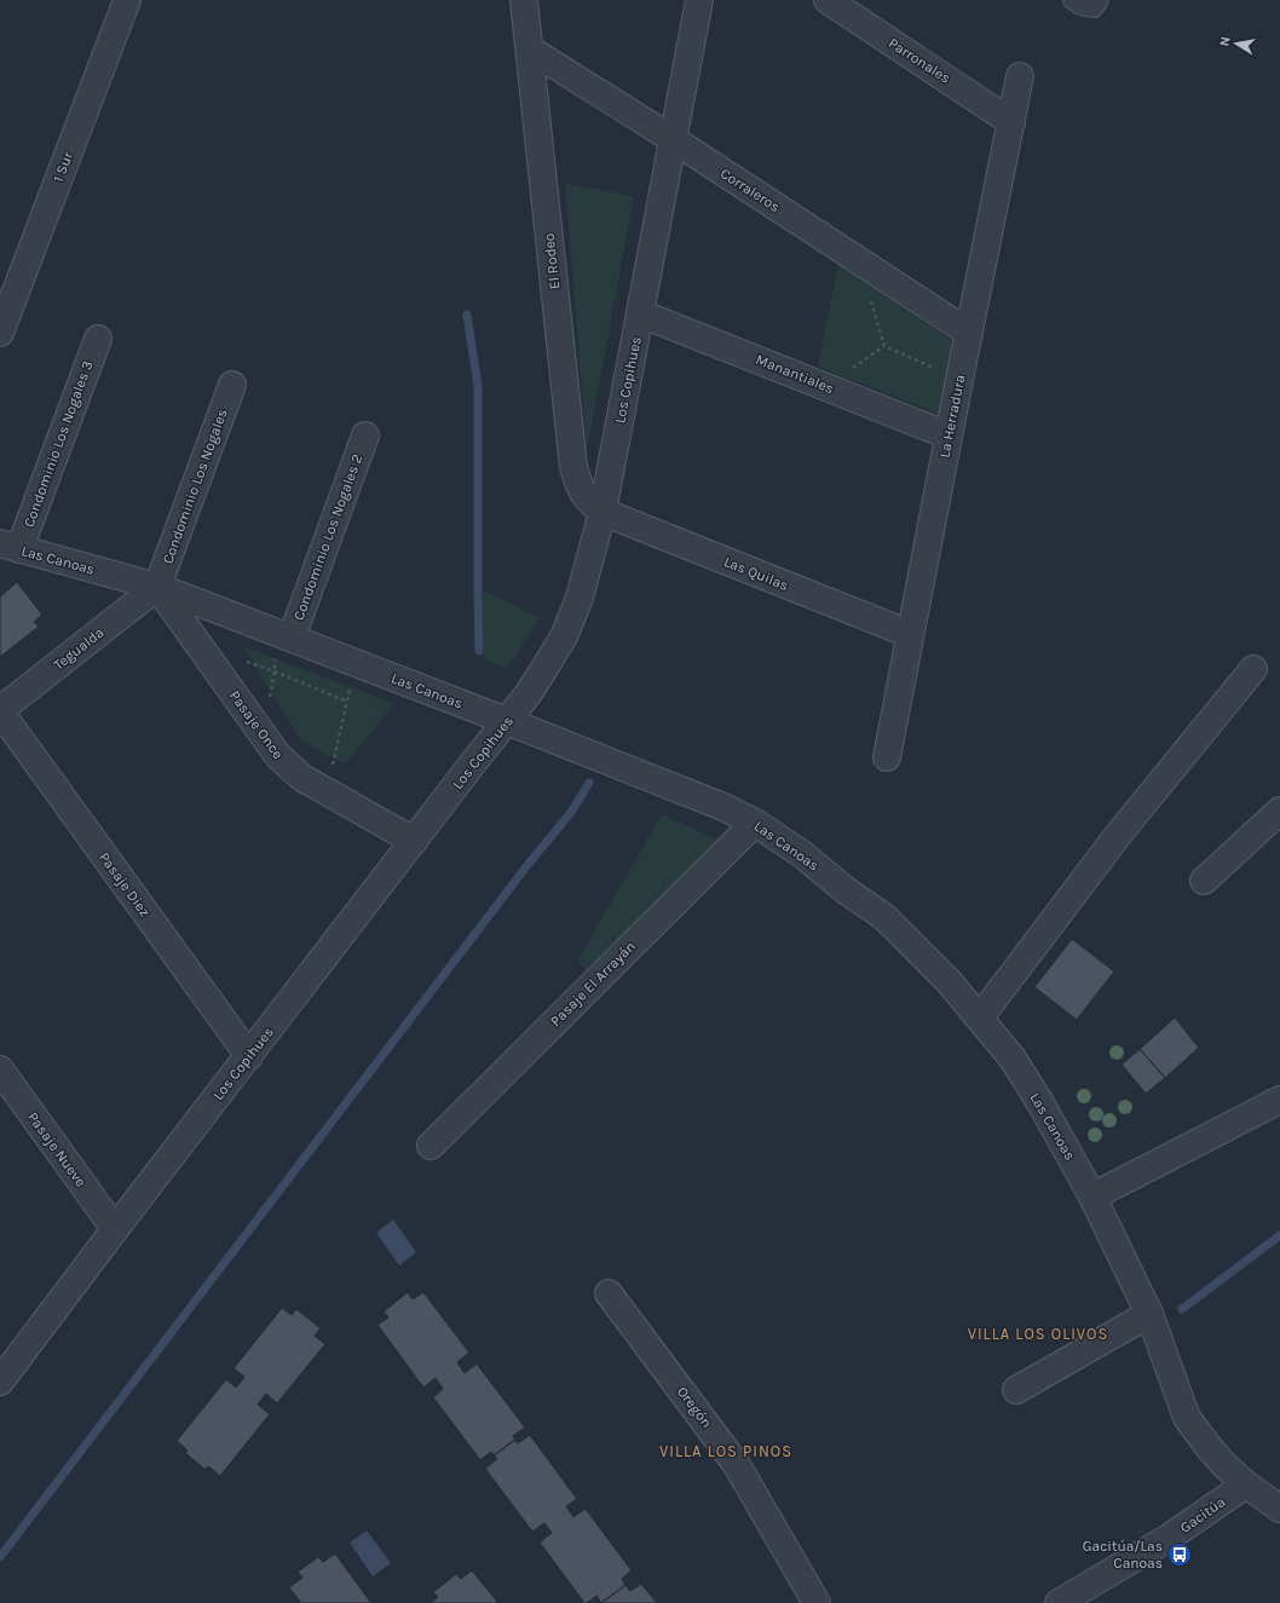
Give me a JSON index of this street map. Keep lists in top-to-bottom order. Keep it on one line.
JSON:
{"streets":{"street":["Parronales","1 Sur","Corraleros","El Rodeo","Manantiales","Los Copihues","La Herradura","Condominio Los Nogales 3","Condominio Los Nogales","Condominio Los Nogales 2","Las Canoas","Las Quilas","Tegualda","Pasaje Once","Pasaje Diez","Pasaje El Arrayán","Pasaje Nueve","Oregón","Gacitúa"]},"crossings":[["Parronales","La Herradura"],["Corraleros","El Rodeo"],["Corraleros","Los Copihues"],["Corraleros","La Herradura"],["El Rodeo","Los Copihues"],["El Rodeo","Las Quilas"],["Manantiales","Los Copihues"],["Manantiales","La Herradura"],["Los Copihues","Las Canoas"],["Los Copihues","Las Quilas"],["Los Copihues","Pasaje Once"],["Los Copihues","Pasaje Diez"],["Los Copihues","Pasaje Nueve"],["La Herradura","Las Quilas"],["Condominio Los Nogales 3","Las Canoas"],["Condominio Los Nogales","Las Canoas"],["Condominio Los Nogales","Tegualda"],["Condominio Los Nogales","Pasaje Once"],["Condominio Los Nogales 2","Las Canoas"],["Las Canoas","Tegualda"],["Las Canoas","Pasaje Once"],["Las Canoas","Pasaje El Arrayán"],["Las Canoas","Gacitúa"],["Tegualda","Pasaje Once"],["Tegualda","Pasaje Diez"]],"districts":["VILLA LOS OLIVOS","VILLA LOS PINOS"],"places":{"bus stop":["Gacitúa/Las Canoas"]},"north":"left"}
